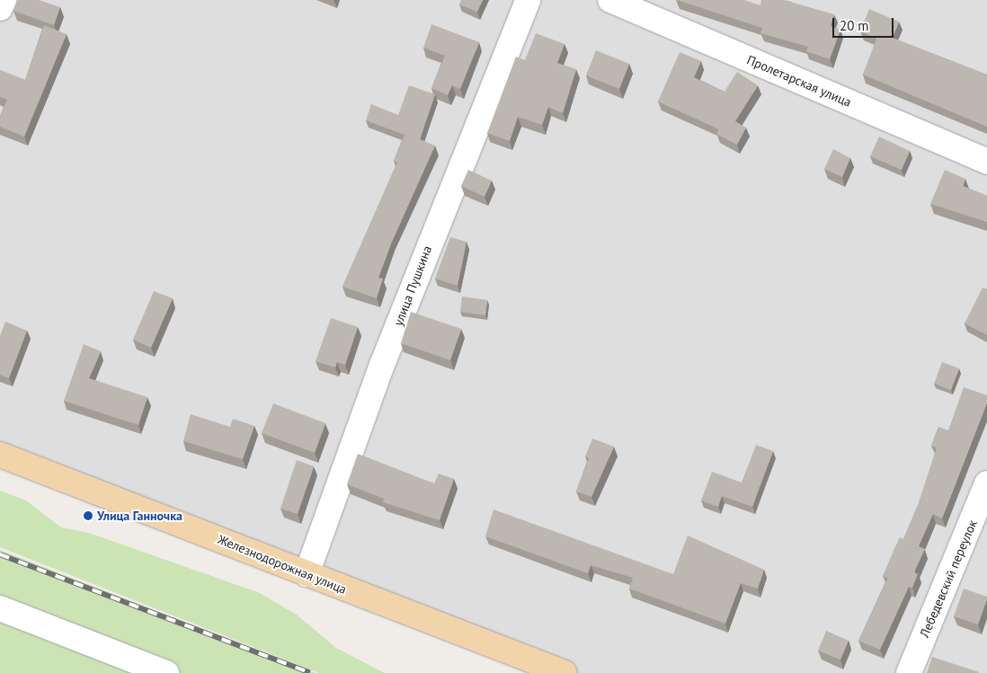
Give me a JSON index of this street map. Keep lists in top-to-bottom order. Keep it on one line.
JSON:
{"streets":{"main road":["Железнодорожная улица"],"street":["Пролетарская улица","улица Пушкина","Лебедевский переулок"]},"crossings":[["улица Пушкина","Железнодорожная улица"]],"places":["Улица Ганночка"],"scale_bar":"20 m"}
